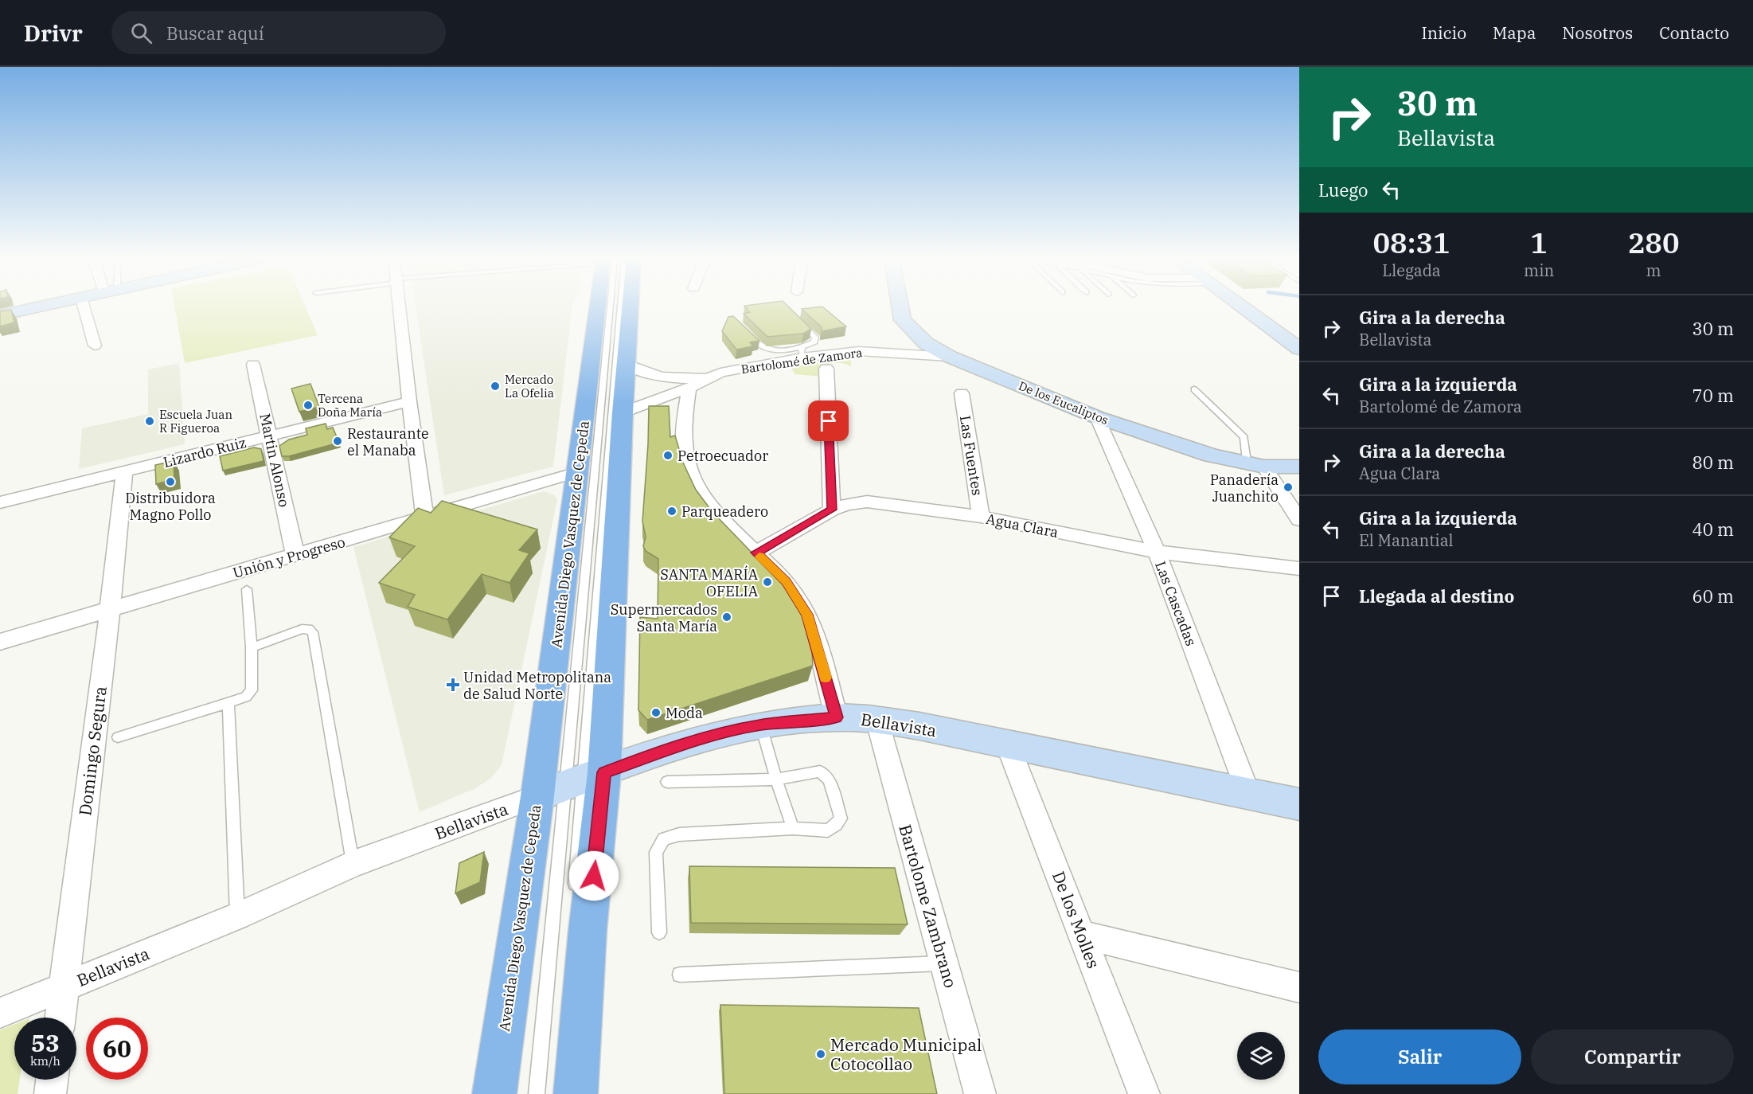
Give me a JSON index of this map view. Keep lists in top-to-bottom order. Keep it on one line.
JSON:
{"streets":{"main road":["Avenida Diego Vasquez de Cepeda"],"street":["Bartolomé de Zamora","De los Eucaliptos","Lizardo Ruiz","Las Fuentes","Martin Alonso","Agua Clara","Unión y Progreso","Las Cascadas","Bellavista","Domingo Segura","Bartolome Zambrano","De los Molles"]},"crossings":[["Bartolomé de Zamora","De los Eucaliptos"],["Bartolomé de Zamora","Avenida Diego Vasquez de Cepeda"],["De los Eucaliptos","Las Cascadas"],["Lizardo Ruiz","Martin Alonso"],["Lizardo Ruiz","Domingo Segura"],["Las Fuentes","Agua Clara"],["Martin Alonso","Unión y Progreso"],["Agua Clara","Las Cascadas"],["Avenida Diego Vasquez de Cepeda","Unión y Progreso"],["Avenida Diego Vasquez de Cepeda","Bellavista"],["Unión y Progreso","Domingo Segura"],["Las Cascadas","Bellavista"],["Bellavista","Domingo Segura"],["Bellavista","Bartolome Zambrano"],["Bellavista","De los Molles"]],"places":{"other":["Mercado La Ofelia","Tercena Doña María","Escuela Juan R Figueroa","Restaurante el Manaba","Petroecuador","Distribuidora Magno Pollo","Panadería Juanchito","Parqueadero","SANTA MARÍA OFELIA","Supermercados Santa María","Moda","Mercado Municipal Cotocollao"],"health":["Unidad Metropolitana de Salud Norte"]},"page":{"header":"Drivr","search":"Buscar aquí","nav":["Inicio","Mapa","Nosotros","Contacto"],"turn":["30 m","Bellavista"],"then":"Luego","eta":["08:31","Llegada","1","min","280","m"],"list":[{"name":"Gira a la derecha","note":"Bellavista","value":"30 m"},{"name":"Gira a la izquierda","note":"Bartolomé de Zamora","value":"70 m"},{"name":"Gira a la derecha","note":"Agua Clara","value":"80 m"},{"name":"Gira a la izquierda","note":"El Manantial","value":"40 m"},{"name":"Llegada al destino","value":"60 m"}],"speed":"53 km/h","limit":"60","buttons":["Salir","Compartir"]}}
